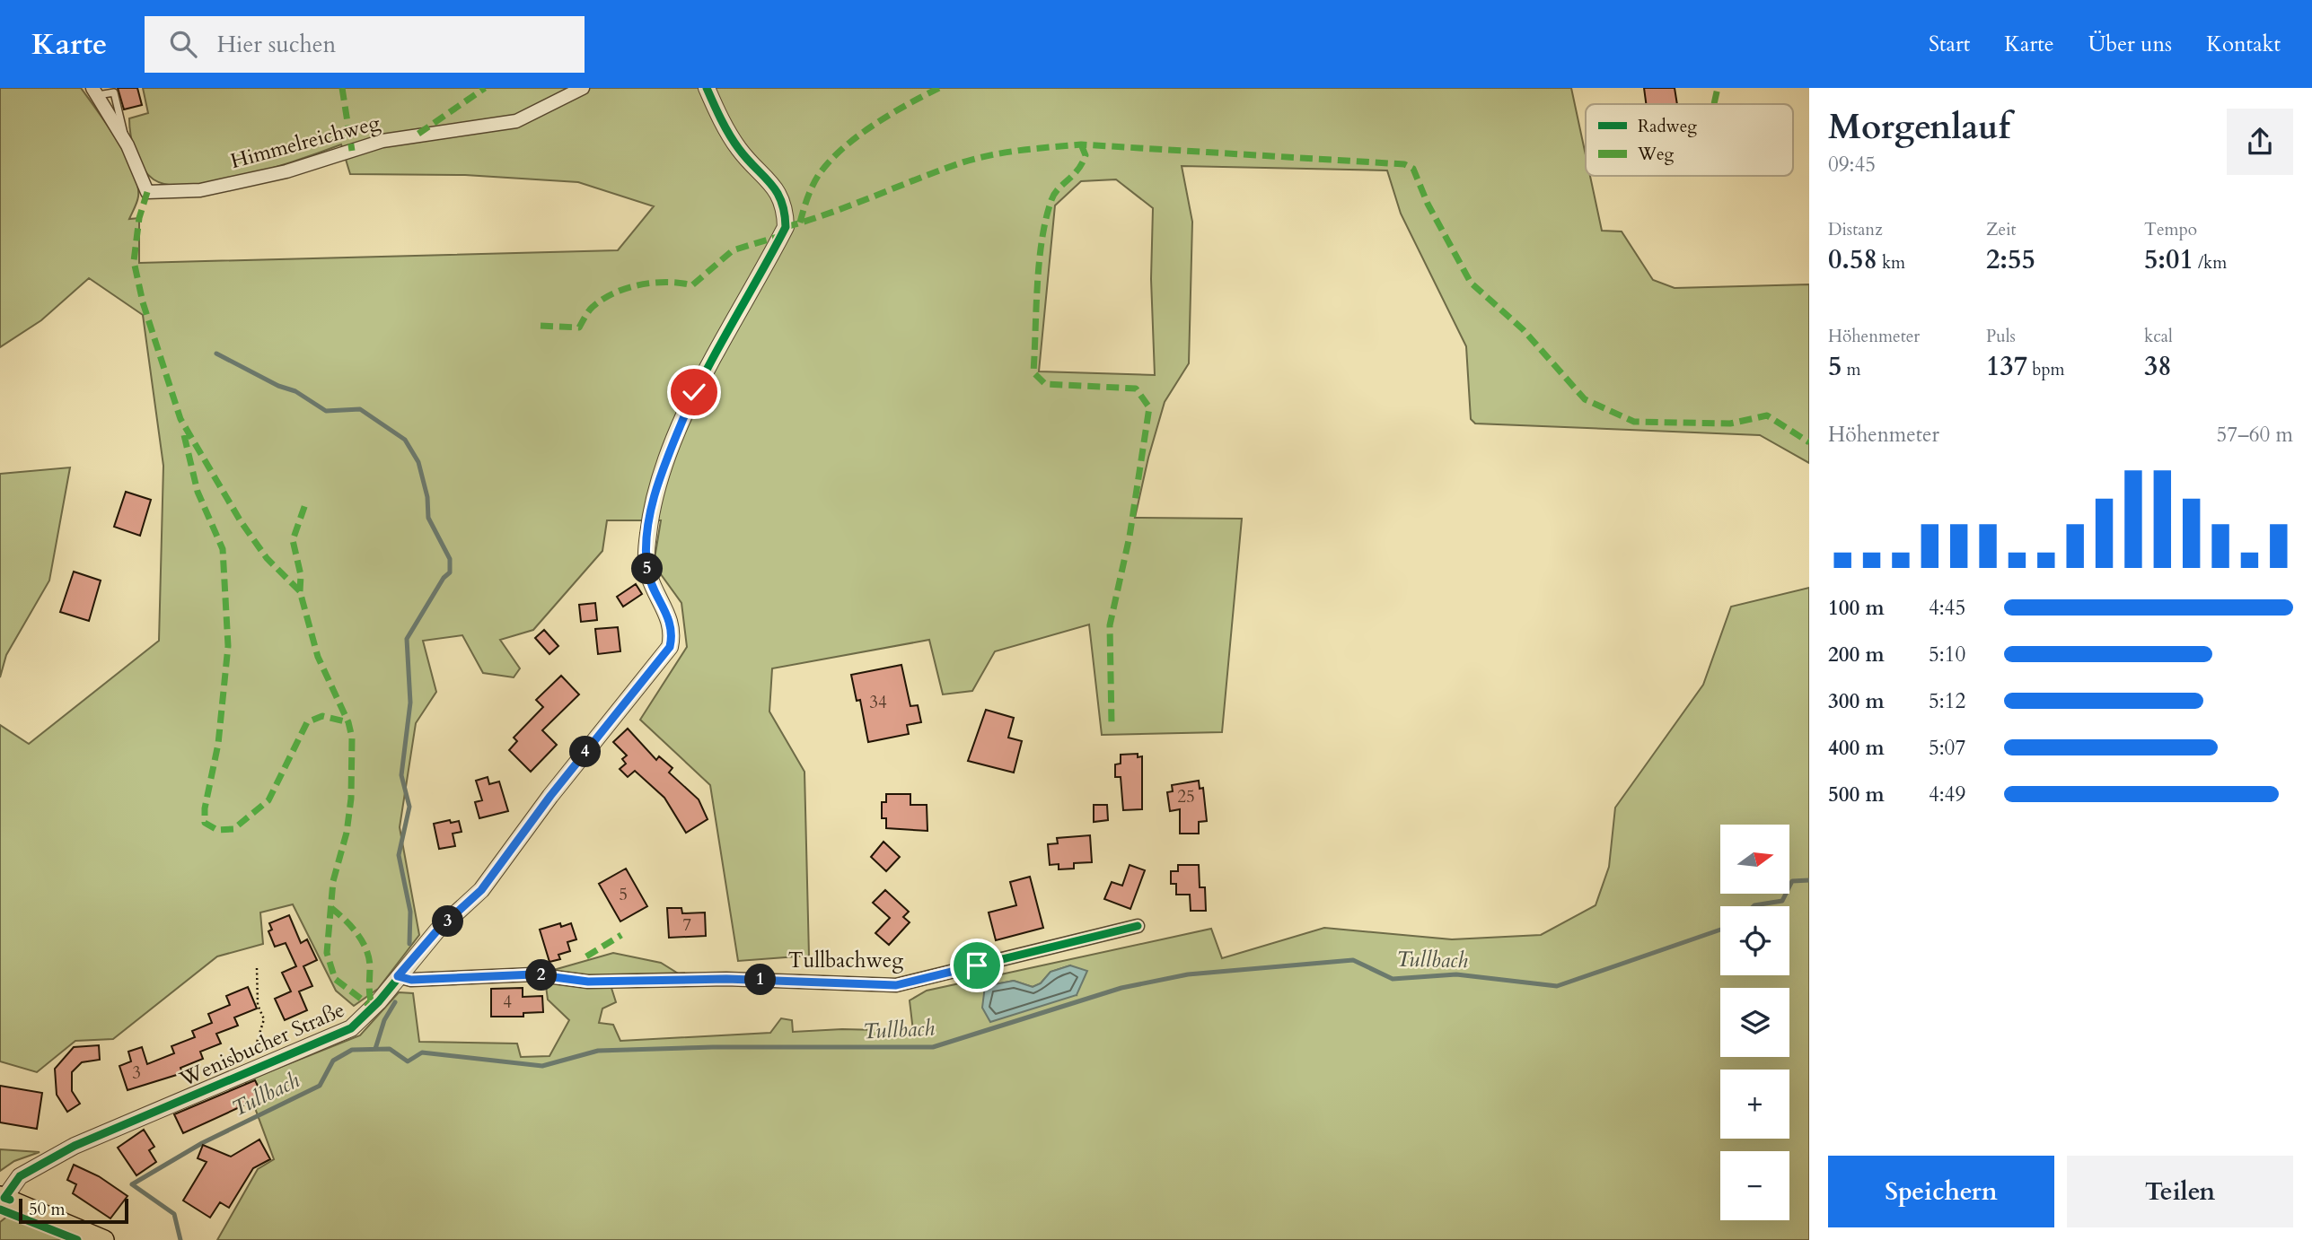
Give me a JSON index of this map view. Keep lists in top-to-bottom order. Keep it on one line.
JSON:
{"streets":{"street":["Himmelreichweg","Tullbachweg","Wenisbucher Straße"]},"crossings":[["Tullbachweg","Wenisbucher Straße"]],"water":["Tullbach"],"house_numbers":["34","25","5","7","4","3"],"legend":["Radweg","Weg"],"scale_bar":"50 m","north":"right","page":{"header":"Karte","search":"Hier suchen","nav":["Start","Karte","Über uns","Kontakt"],"heading":["Morgenlauf","09:45"],"stats":[["Distanz","0.58 km"],["Zeit","2:55"],["Tempo","5:01 /km"],["Höhenmeter","5 m"],["Puls","137 bpm"],["kcal","38"]],"chart":["Höhenmeter","57–60 m"],"pins":["5","4","3","2","1"],"list":[{"name":"100 m","note":"4:45"},{"name":"200 m","note":"5:10"},{"name":"300 m","note":"5:12"},{"name":"400 m","note":"5:07"},{"name":"500 m","note":"4:49"}],"map_buttons":["+","−"],"buttons":["Speichern","Teilen"],"scale":"50 m"}}
